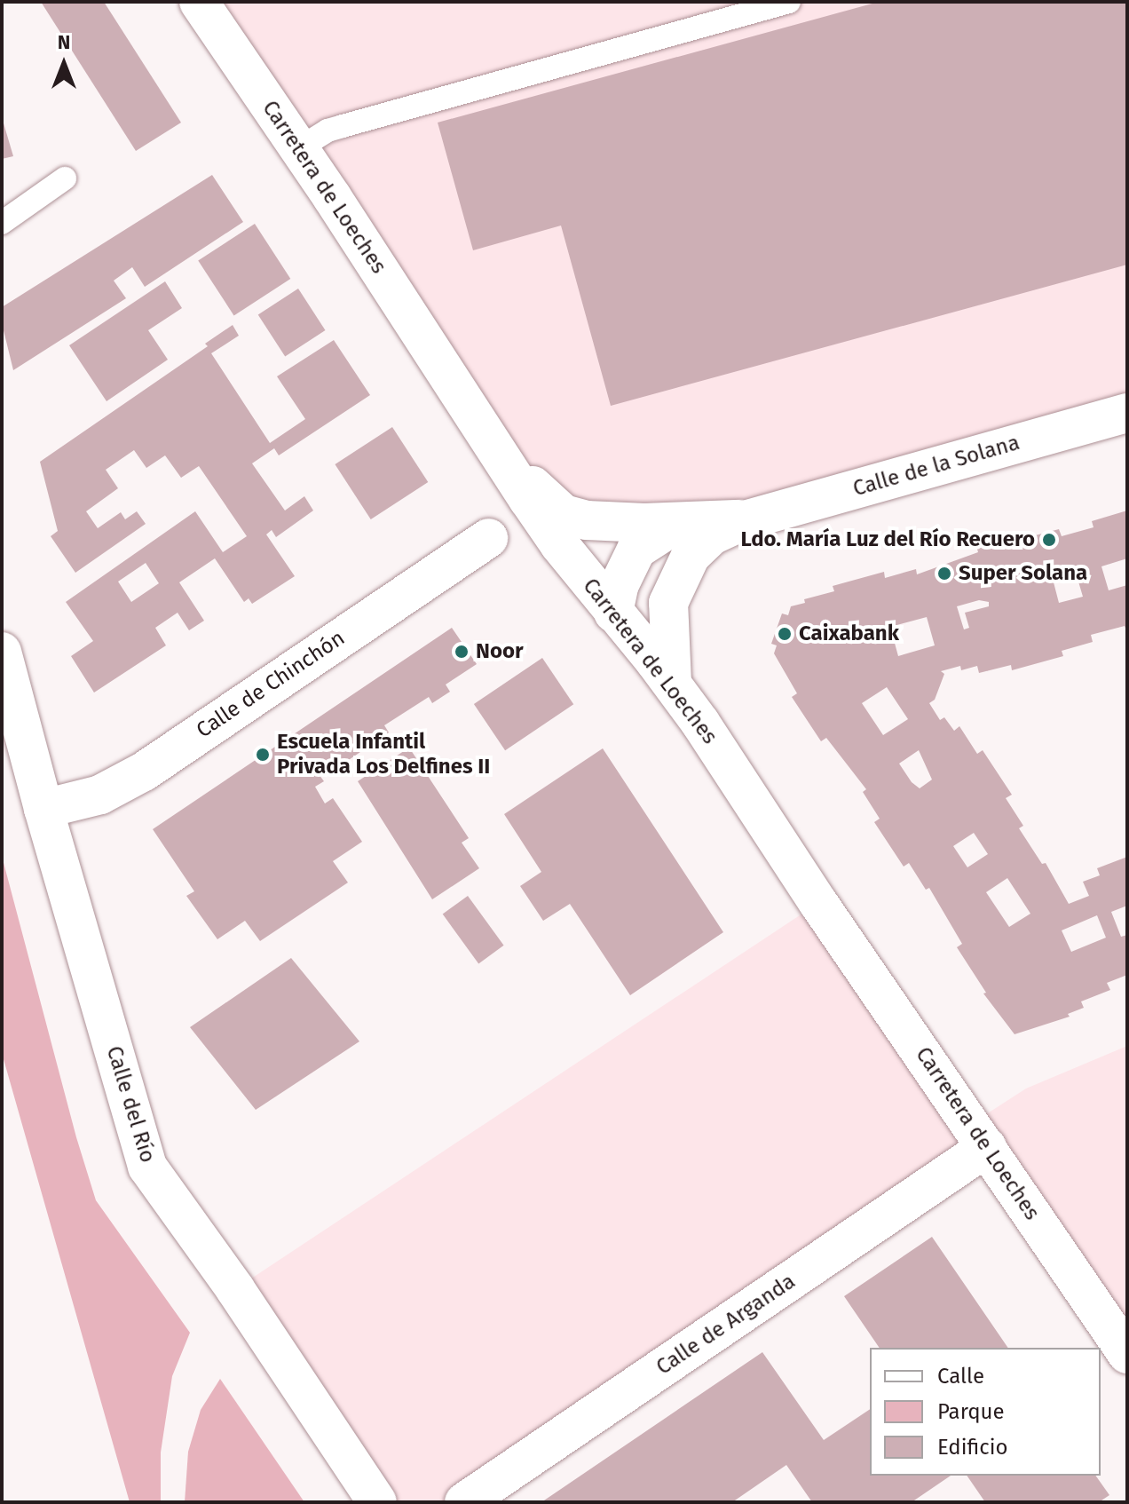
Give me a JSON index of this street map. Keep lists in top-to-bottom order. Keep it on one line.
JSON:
{"streets":{"street":["Carretera de Loeches","Calle de la Solana","Calle de Chinchón","Calle del Río","Calle de Arganda"]},"crossings":[["Carretera de Loeches","Calle de Arganda"],["Calle de Chinchón","Calle del Río"]],"places":["Ldo. María Luz del Río Recuero","Super Solana","Caixabank","Noor","Escuela Infantil Privada Los Delfines II"],"legend":["Calle","Parque","Edificio"],"north":"top"}
